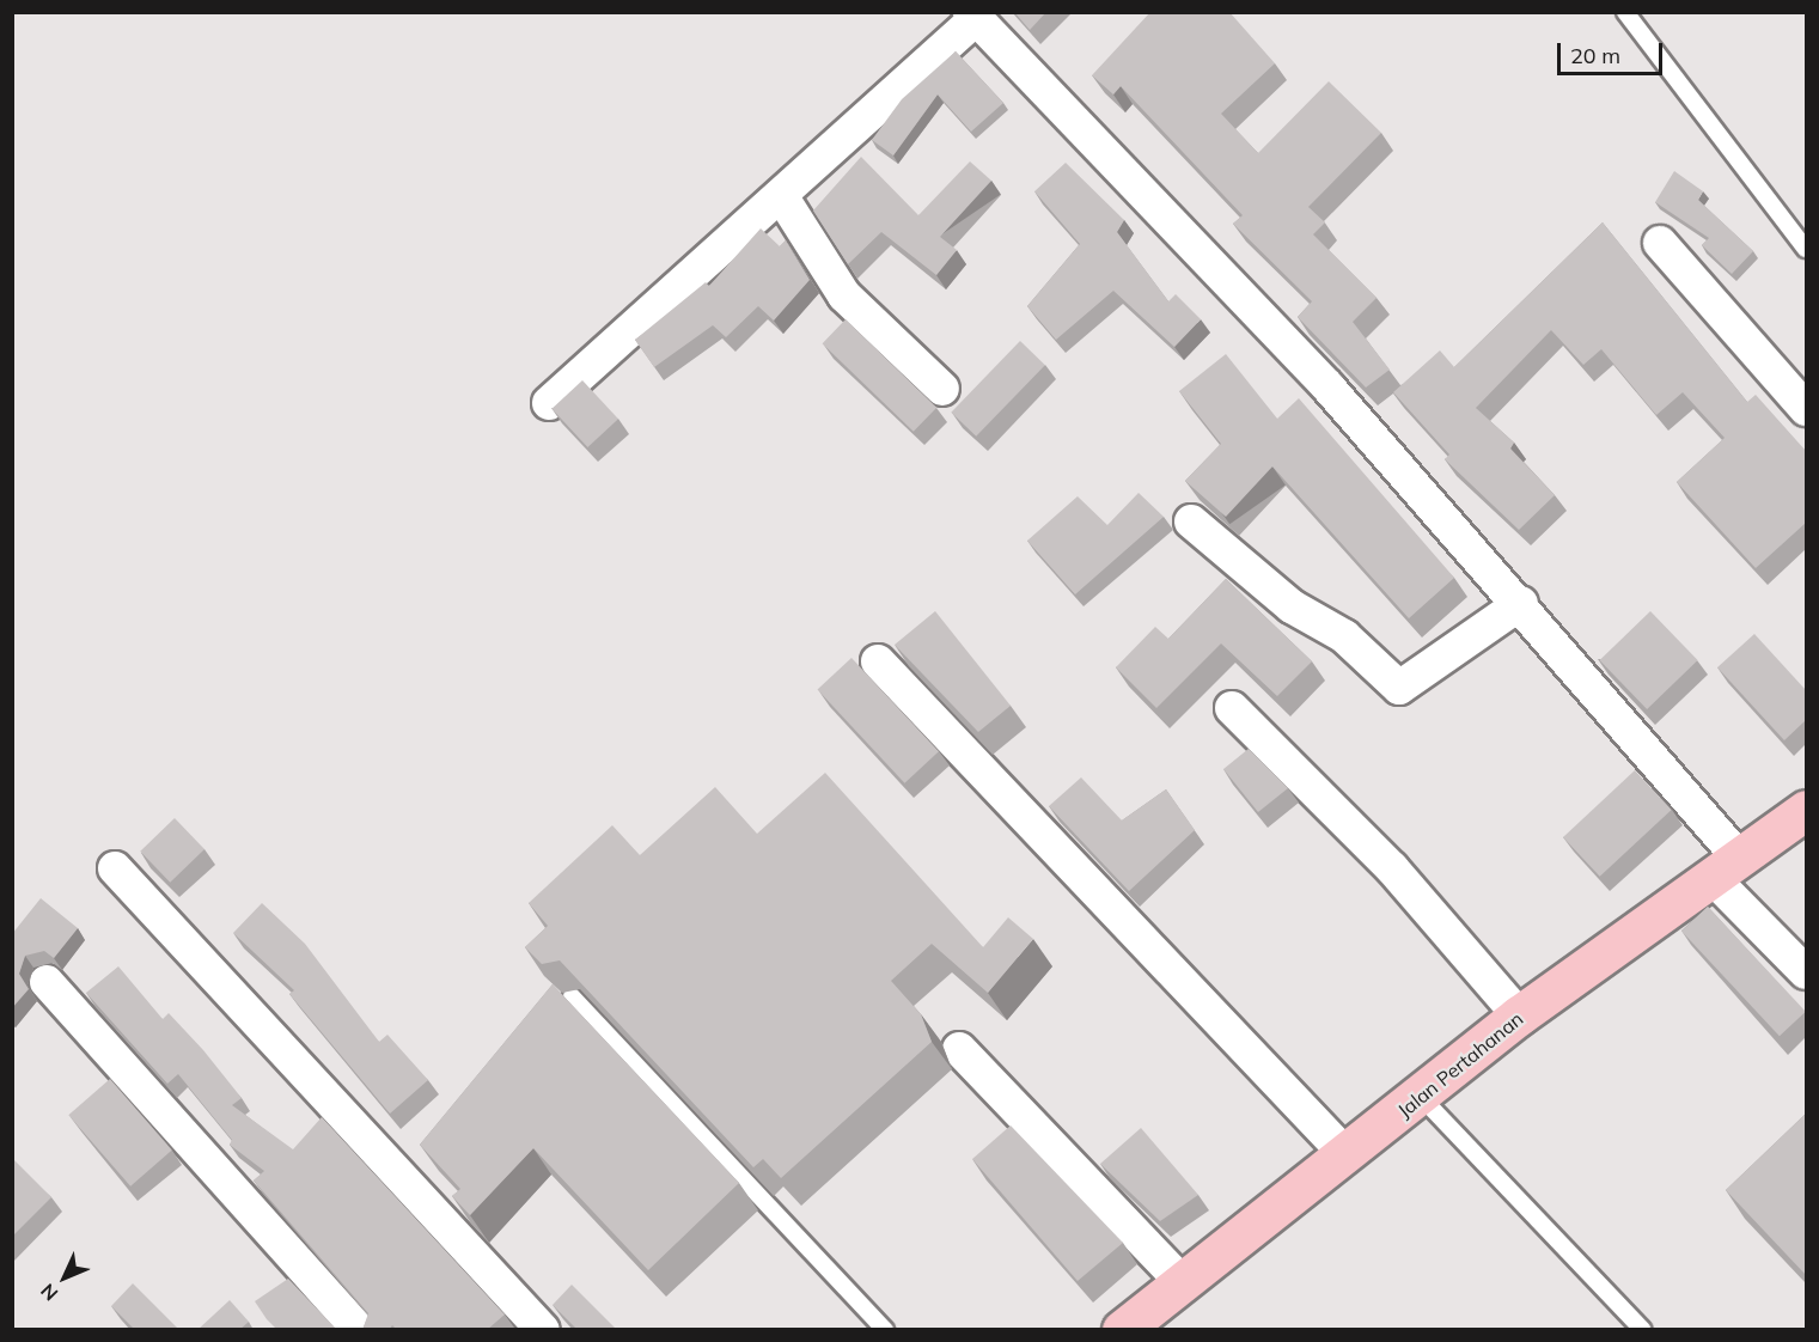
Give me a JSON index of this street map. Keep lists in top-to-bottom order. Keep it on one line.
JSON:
{"streets":{"main road":["Jalan Pertahanan"]},"scale_bar":"20 m","north":"bottom left"}
